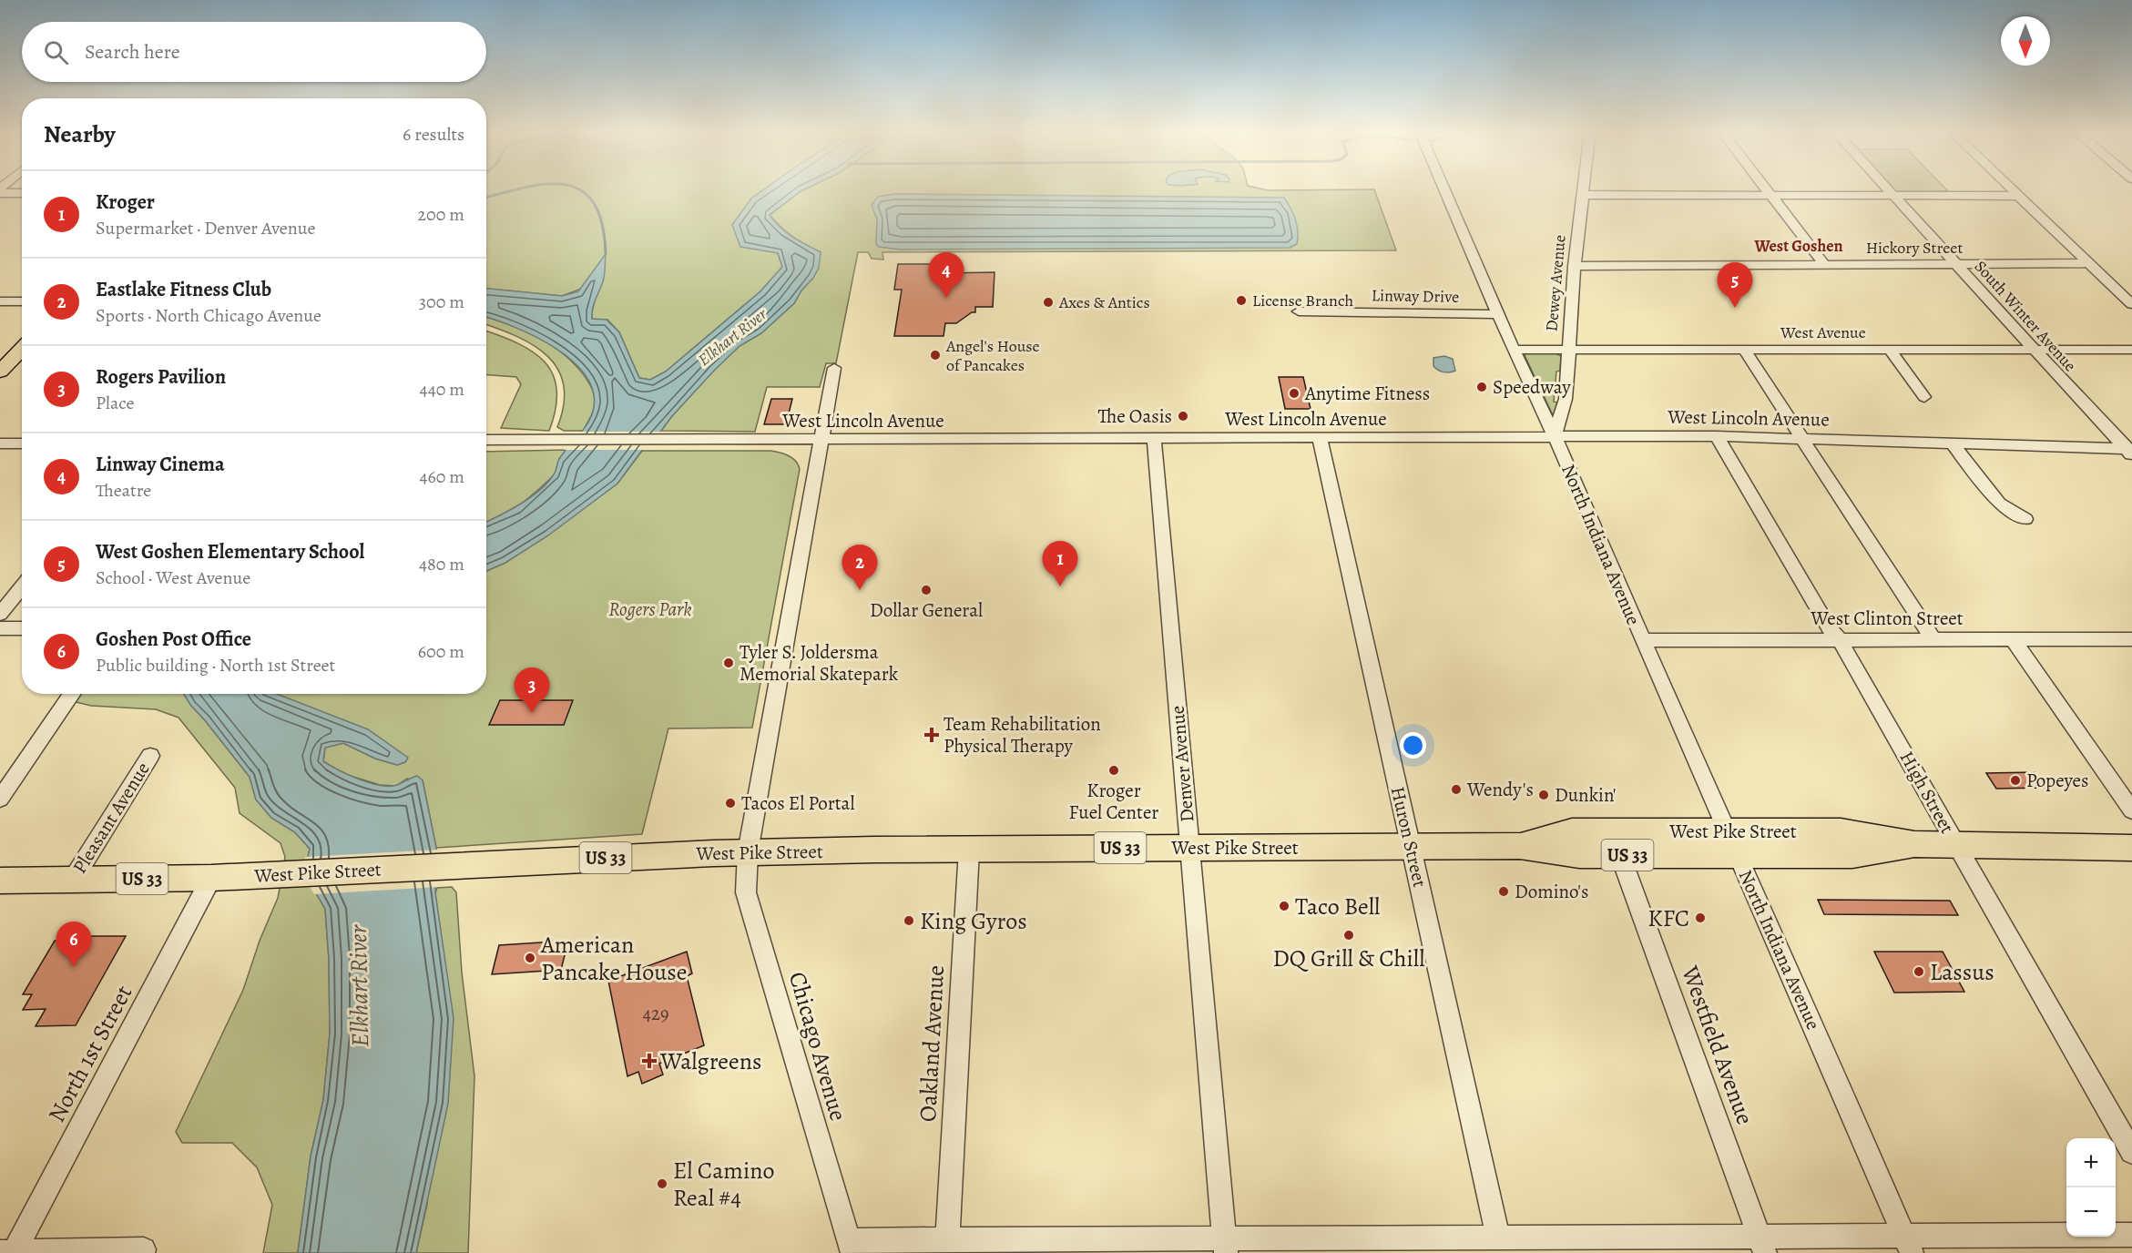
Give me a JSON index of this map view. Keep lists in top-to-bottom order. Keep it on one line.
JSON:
{"streets":{"highway":["West Pike Street","US 33"],"street":["Hickory Street","Dewey Avenue","Linway Drive","South Winter Avenue","West Avenue","West Lincoln Avenue","North Indiana Avenue","West Clinton Street","Denver Avenue","High Street","Pleasant Avenue","Huron Street","Oakland Avenue","Westfield Avenue","Chicago Avenue","North 1st Street"]},"crossings":[["Hickory Street","Dewey Avenue"],["Hickory Street","South Winter Avenue"],["Dewey Avenue","West Avenue"],["Dewey Avenue","West Lincoln Avenue"],["Dewey Avenue","North Indiana Avenue"],["Linway Drive","North Indiana Avenue"],["South Winter Avenue","West Avenue"],["South Winter Avenue","West Lincoln Avenue"],["West Avenue","North Indiana Avenue"],["West Lincoln Avenue","North Indiana Avenue"],["West Lincoln Avenue","Denver Avenue"],["West Lincoln Avenue","High Street"],["West Lincoln Avenue","Huron Street"],["West Lincoln Avenue","Chicago Avenue"],["North Indiana Avenue","West Clinton Street"],["North Indiana Avenue","West Pike Street"],["West Clinton Street","High Street"],["Denver Avenue","West Pike Street"],["High Street","West Pike Street"],["Pleasant Avenue","West Pike Street"],["West Pike Street","Huron Street"],["West Pike Street","Oakland Avenue"],["West Pike Street","Westfield Avenue"],["West Pike Street","Chicago Avenue"],["West Pike Street","North 1st Street"]],"districts":["West Goshen"],"water":["Elkhart River"],"parks":["Rogers Park"],"places":{"other":["License Branch","Axes & Antics","Angel's House of Pancakes","Speedway","Anytime Fitness","The Oasis","Dollar General","Tyler S. Joldersma Memorial Skatepark","Kroger Fuel Center","Popeyes","Wendy's","Dunkin'","Tacos El Portal","Domino's","Taco Bell","KFC","King Gyros","DQ Grill & Chill","American Pancake House","Lassus","El Camino Real #4"],"health":["Team Rehabilitation Physical Therapy","Walgreens"]},"house_numbers":["429"],"north":"bottom","page":{"search":"Search here","heading":["Nearby","6 results"],"list":[{"mark":"1","name":"Kroger","note":"Supermarket · Denver Avenue","value":"200 m"},{"mark":"2","name":"Eastlake Fitness Club","note":"Sports · North Chicago Avenue","value":"300 m"},{"mark":"3","name":"Rogers Pavilion","note":"Place","value":"440 m"},{"mark":"4","name":"Linway Cinema","note":"Theatre","value":"460 m"},{"mark":"5","name":"West Goshen Elementary School","note":"School · West Avenue","value":"480 m"},{"mark":"6","name":"Goshen Post Office","note":"Public building · North 1st Street","value":"600 m"}],"pins":["4","5","1","2","3","6"],"map_buttons":["+","−"]}}
